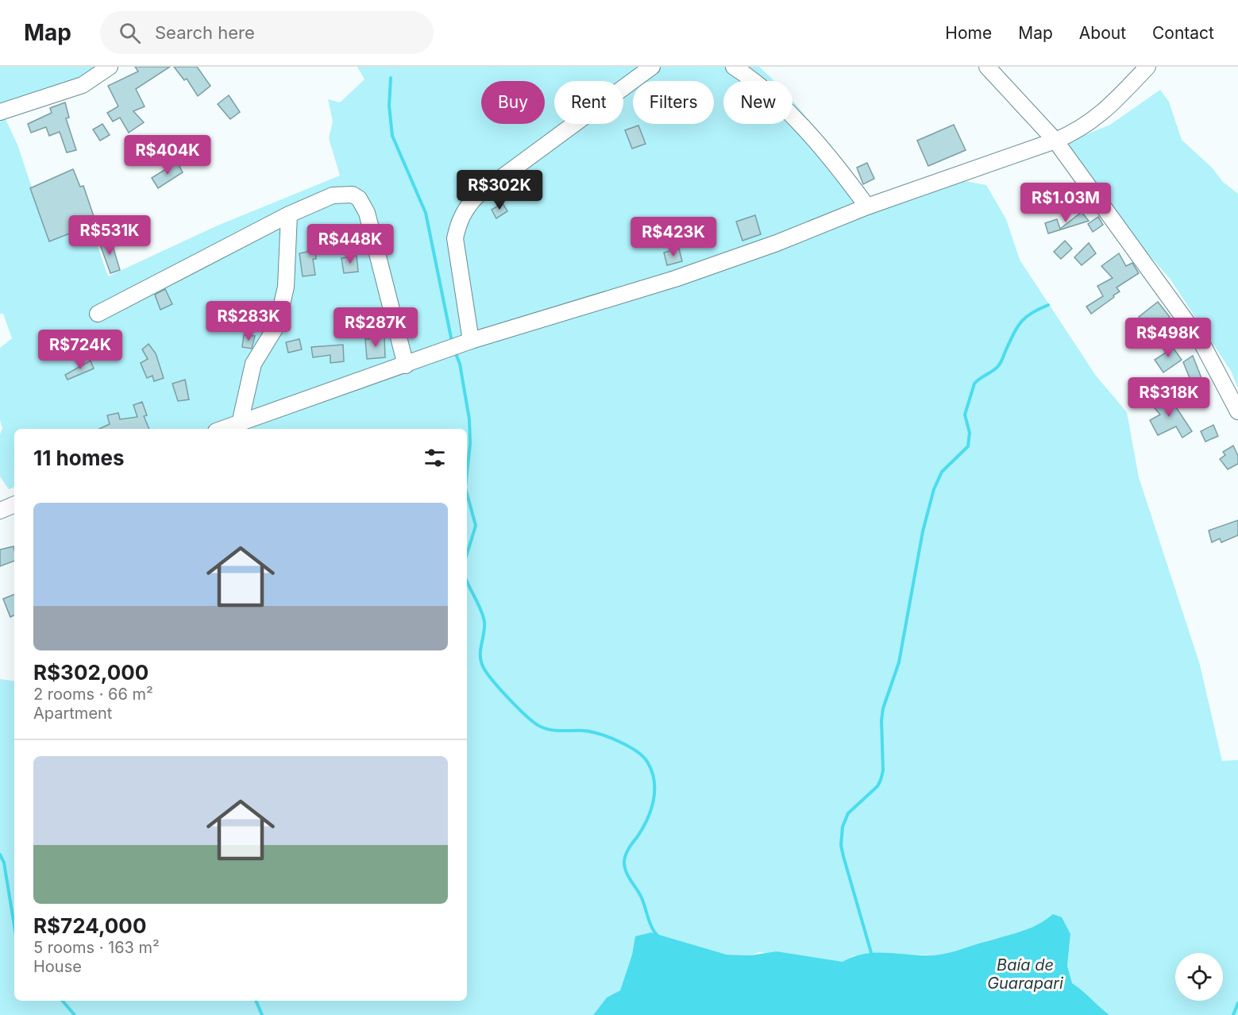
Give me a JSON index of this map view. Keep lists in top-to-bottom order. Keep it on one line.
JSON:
{"water":["Baía de Guarapari"],"page":{"header":"Map","search":"Search here","nav":["Home","Map","About","Contact"],"chip":["Buy","Rent","Filters","New"],"price":["R$404K","R$302K","R$1.03M","R$531K","R$423K","R$448K","R$283K","R$287K","R$498K","R$724K","R$318K"],"heading":"11 homes","list":[{"name":"R$302,000","note":"2 rooms · 66 m² · Apartment"},{"name":"R$724,000","note":"5 rooms · 163 m² · House"}]}}
